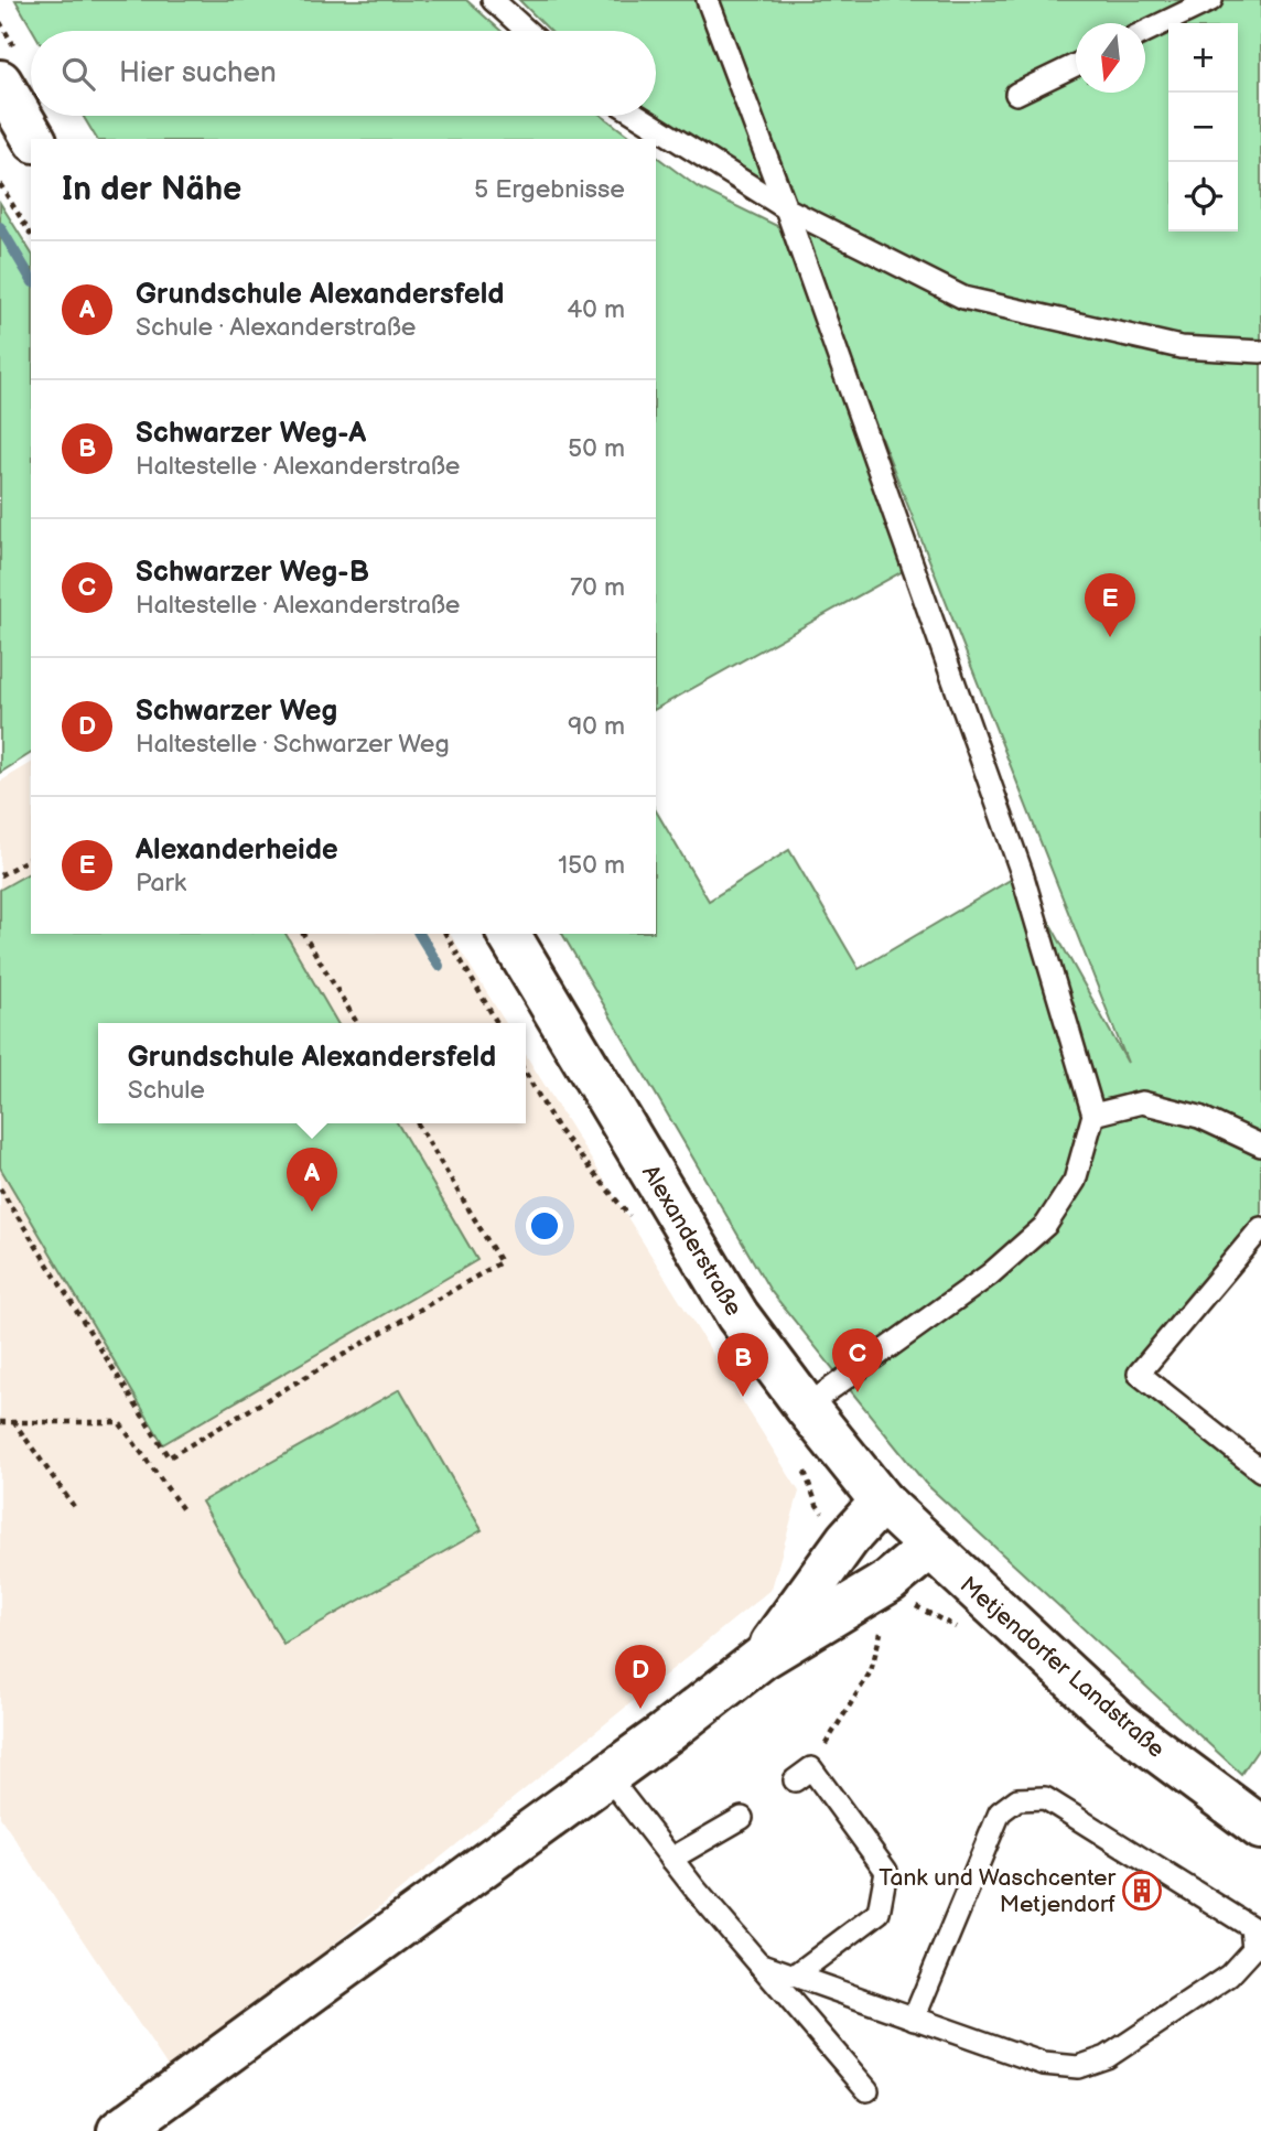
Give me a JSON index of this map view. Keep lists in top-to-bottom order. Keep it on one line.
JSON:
{"streets":{"street":["Alexanderstraße","Metjendorfer Landstraße"]},"crossings":[["Alexanderstraße","Metjendorfer Landstraße"]],"places":{"building":["Tank und Waschcenter Metjendorf"]},"north":"bottom","page":{"map_buttons":["+","−"],"search":"Hier suchen","heading":["In der Nähe","5 Ergebnisse"],"list":[{"mark":"A","name":"Grundschule Alexandersfeld","note":"Schule · Alexanderstraße","value":"40 m"},{"mark":"B","name":"Schwarzer Weg-A","note":"Haltestelle · Alexanderstraße","value":"50 m"},{"mark":"C","name":"Schwarzer Weg-B","note":"Haltestelle · Alexanderstraße","value":"70 m"},{"mark":"D","name":"Schwarzer Weg","note":"Haltestelle · Schwarzer Weg","value":"90 m"},{"mark":"E","name":"Alexanderheide","note":"Park","value":"150 m"}],"pins":["E","A","C","B","D"],"popup":["Grundschule Alexandersfeld","Schule"]}}
